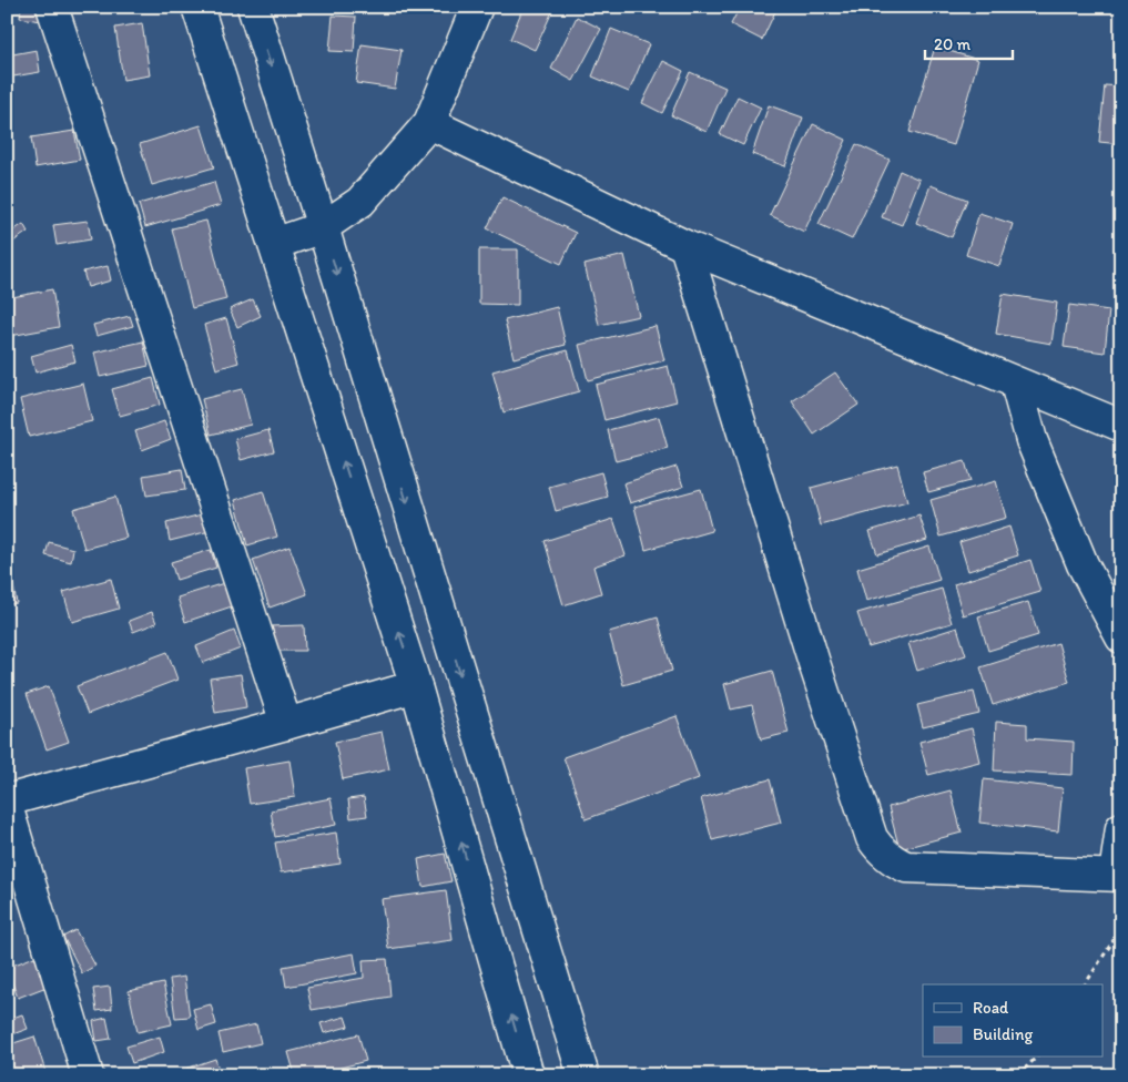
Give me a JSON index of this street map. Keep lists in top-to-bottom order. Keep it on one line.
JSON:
{"legend":["Road","Building"],"scale_bar":"20 m"}
